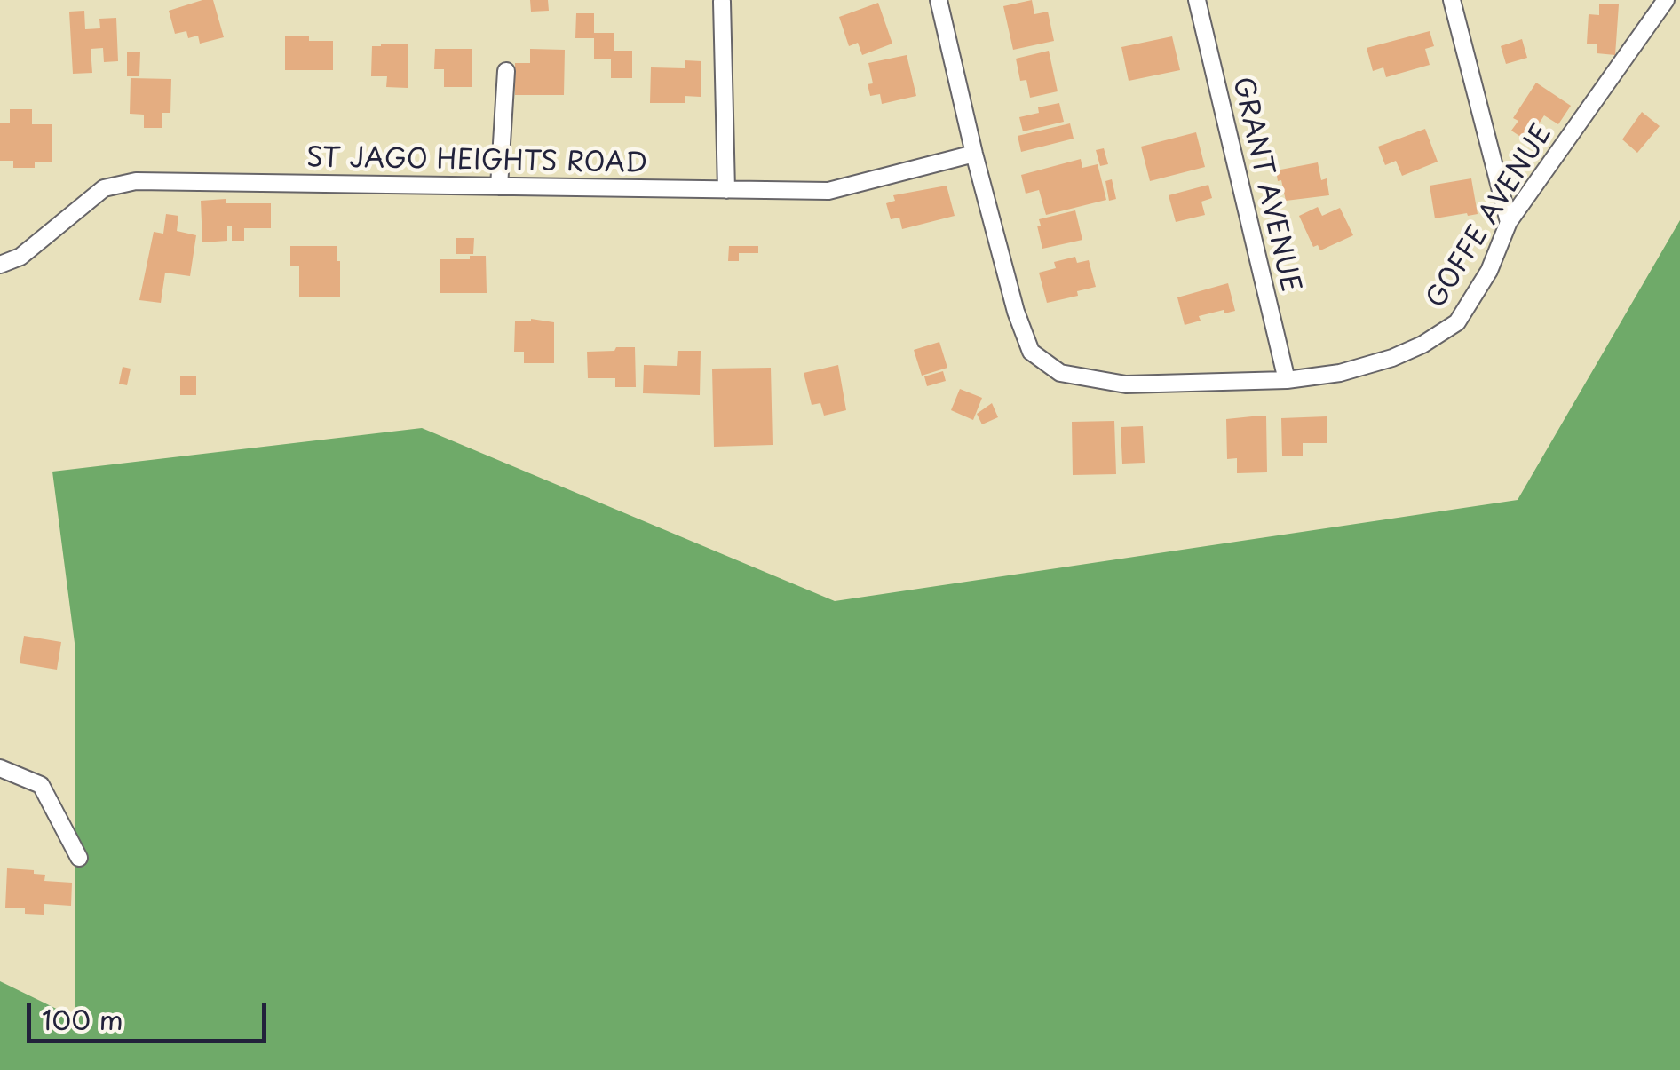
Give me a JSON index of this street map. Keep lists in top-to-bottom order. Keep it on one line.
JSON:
{"streets":{"street":["ST JAGO HEIGHTS ROAD","GRANT AVENUE","GOFFE AVENUE"]},"crossings":[["ST JAGO HEIGHTS ROAD","GOFFE AVENUE"],["GRANT AVENUE","GOFFE AVENUE"]],"scale_bar":"100 m"}
